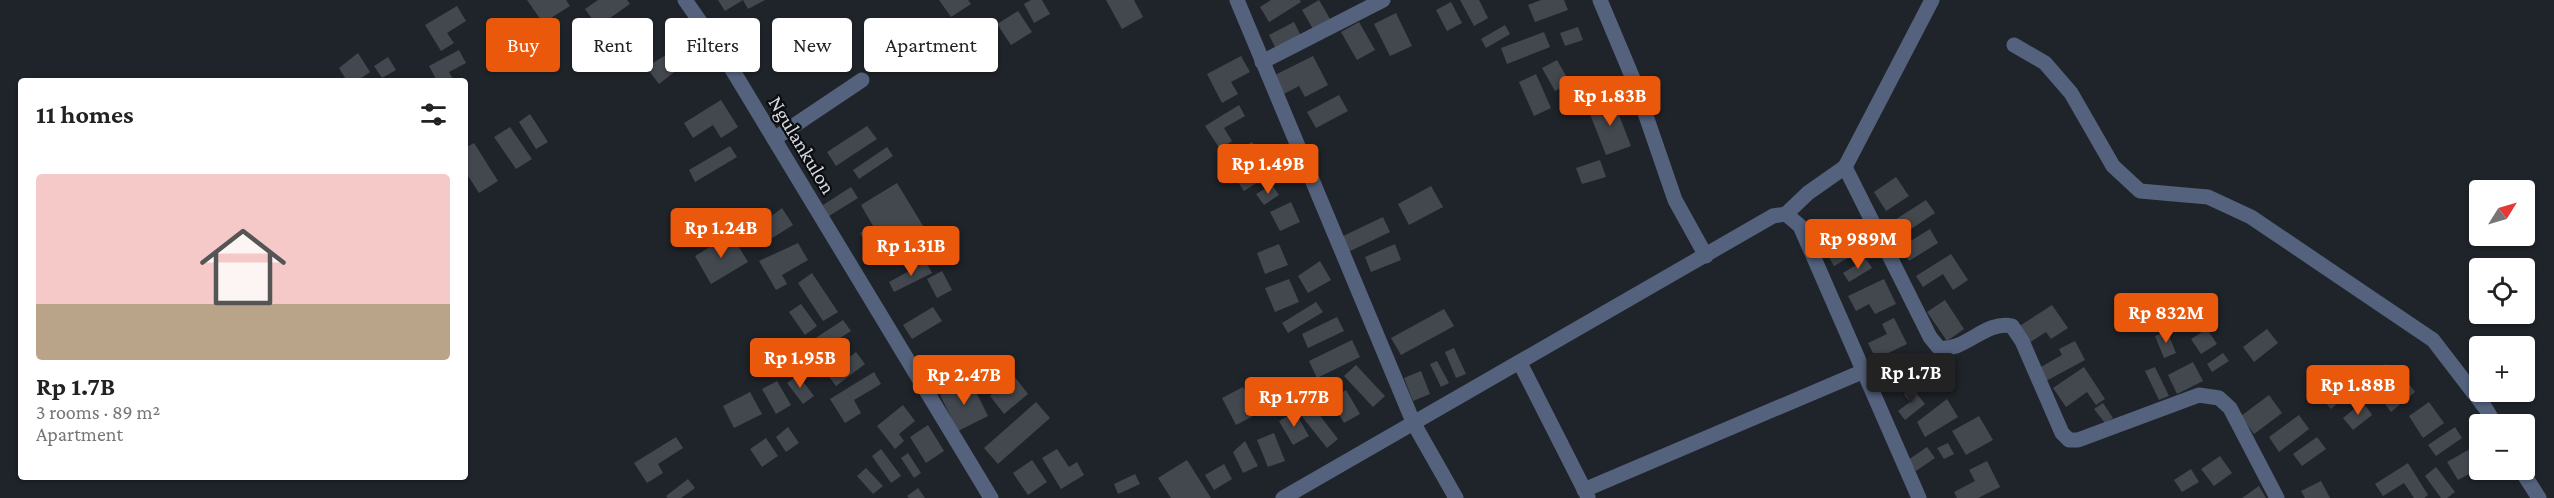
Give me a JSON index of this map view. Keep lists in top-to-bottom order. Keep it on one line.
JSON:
{"streets":{"street":["Ngulankulon"]},"north":"top right","page":{"chip":["Buy","Rent","Filters","New","Apartment"],"price":["Rp 1.83B","Rp 1.49B","Rp 1.24B","Rp 989M","Rp 1.31B","Rp 832M","Rp 1.95B","Rp 1.7B","Rp 2.47B","Rp 1.88B","Rp 1.77B"],"heading":"11 homes","list":[{"name":"Rp 1.7B","note":"3 rooms · 89 m² · Apartment"}],"map_buttons":["+","−"]}}
